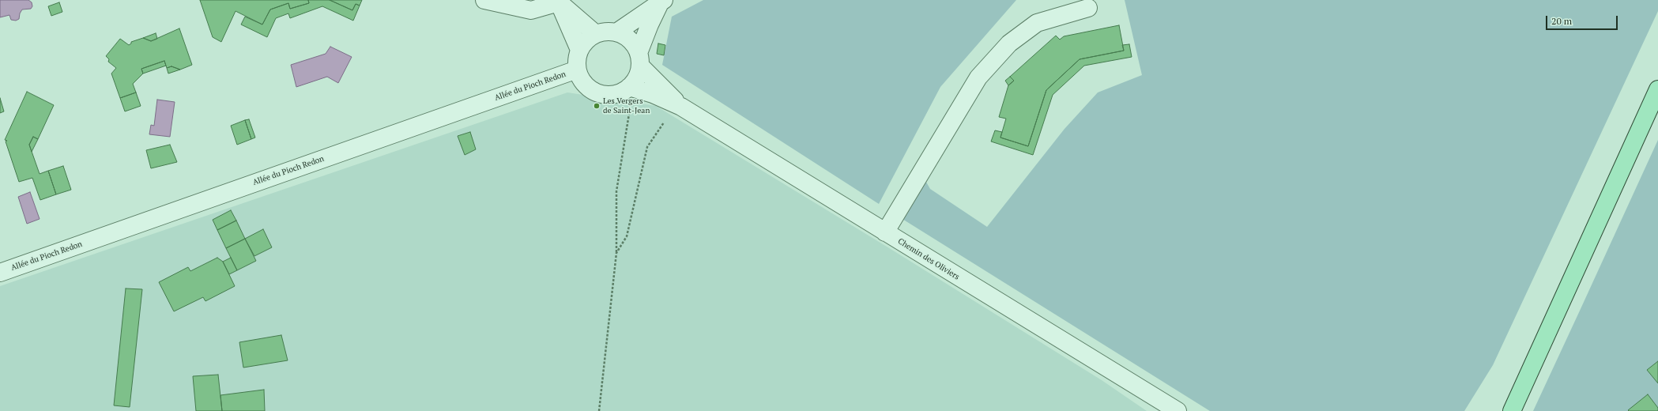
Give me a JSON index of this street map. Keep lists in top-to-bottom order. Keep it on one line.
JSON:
{"streets":{"street":["Allée du Pioch Redon","Chemin des Oliviers"]},"crossings":[["Allée du Pioch Redon","Chemin des Oliviers"]],"places":["Les Vergers de Saint-Jean"],"scale_bar":"20 m"}
